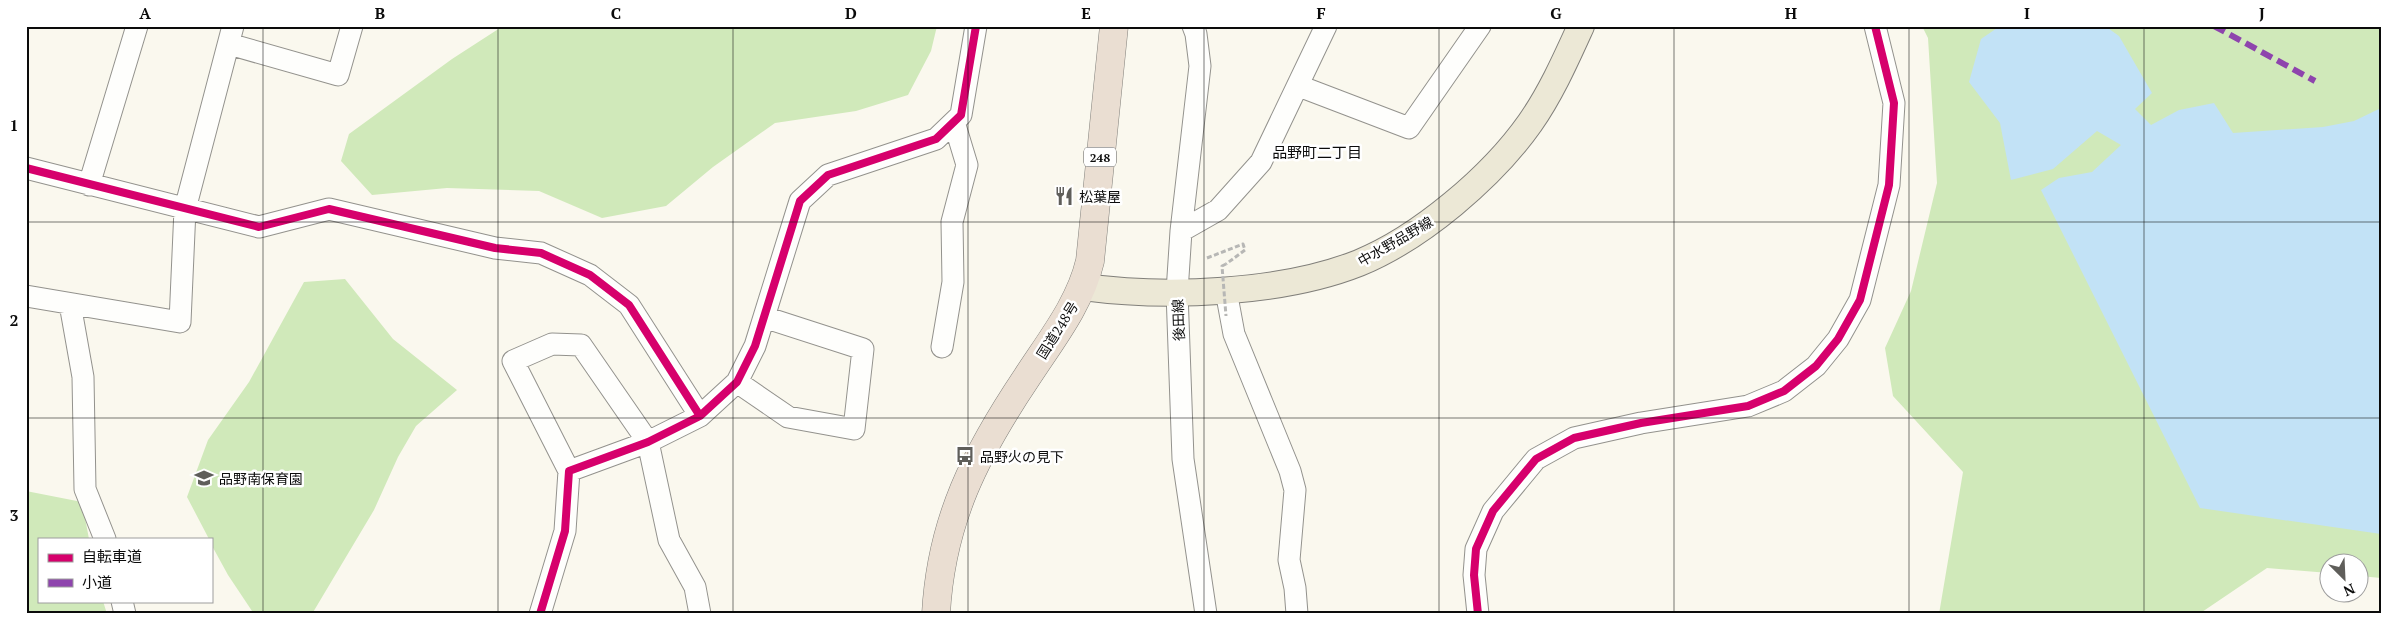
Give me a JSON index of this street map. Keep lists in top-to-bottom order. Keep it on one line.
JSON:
{"streets":{"highway":["248","国道248号"],"main road":["中水野品野線"],"street":["後田線"]},"crossings":[["中水野品野線","後田線"],["中水野品野線","国道248号"]],"districts":["品野町二丁目"],"places":{"restaurant":["松葉屋"],"bus stop":["品野火の見下"],"school or university":["品野南保育園"]},"legend":["自転車道","小道"],"north":"bottom right","grid":{"columns":["A","B","C","D","E","F","G","H","I","J"],"rows":["1","2","3"]}}
